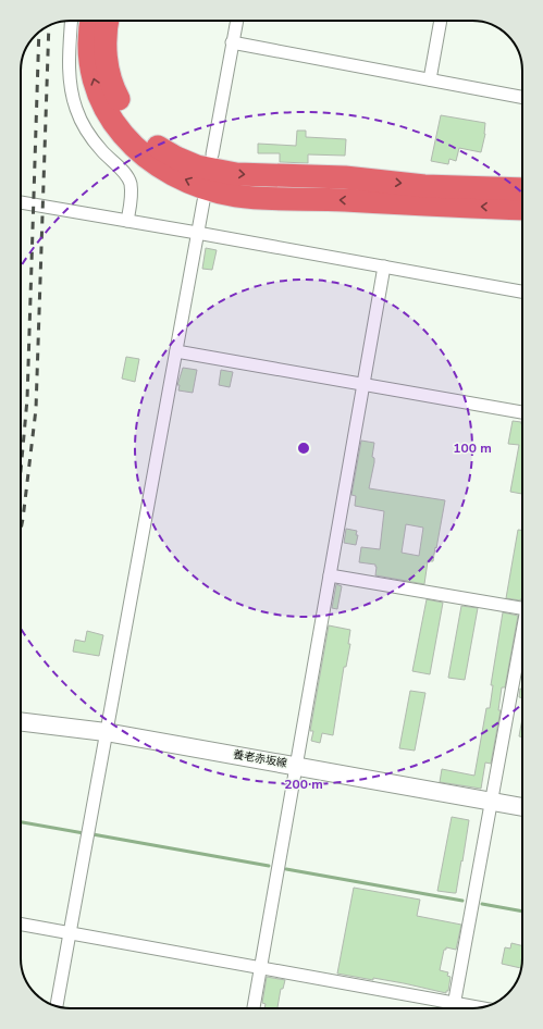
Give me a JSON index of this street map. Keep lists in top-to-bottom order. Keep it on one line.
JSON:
{"streets":{"main road":["養老赤坂線"]},"rings":["100 m","200 m"]}
